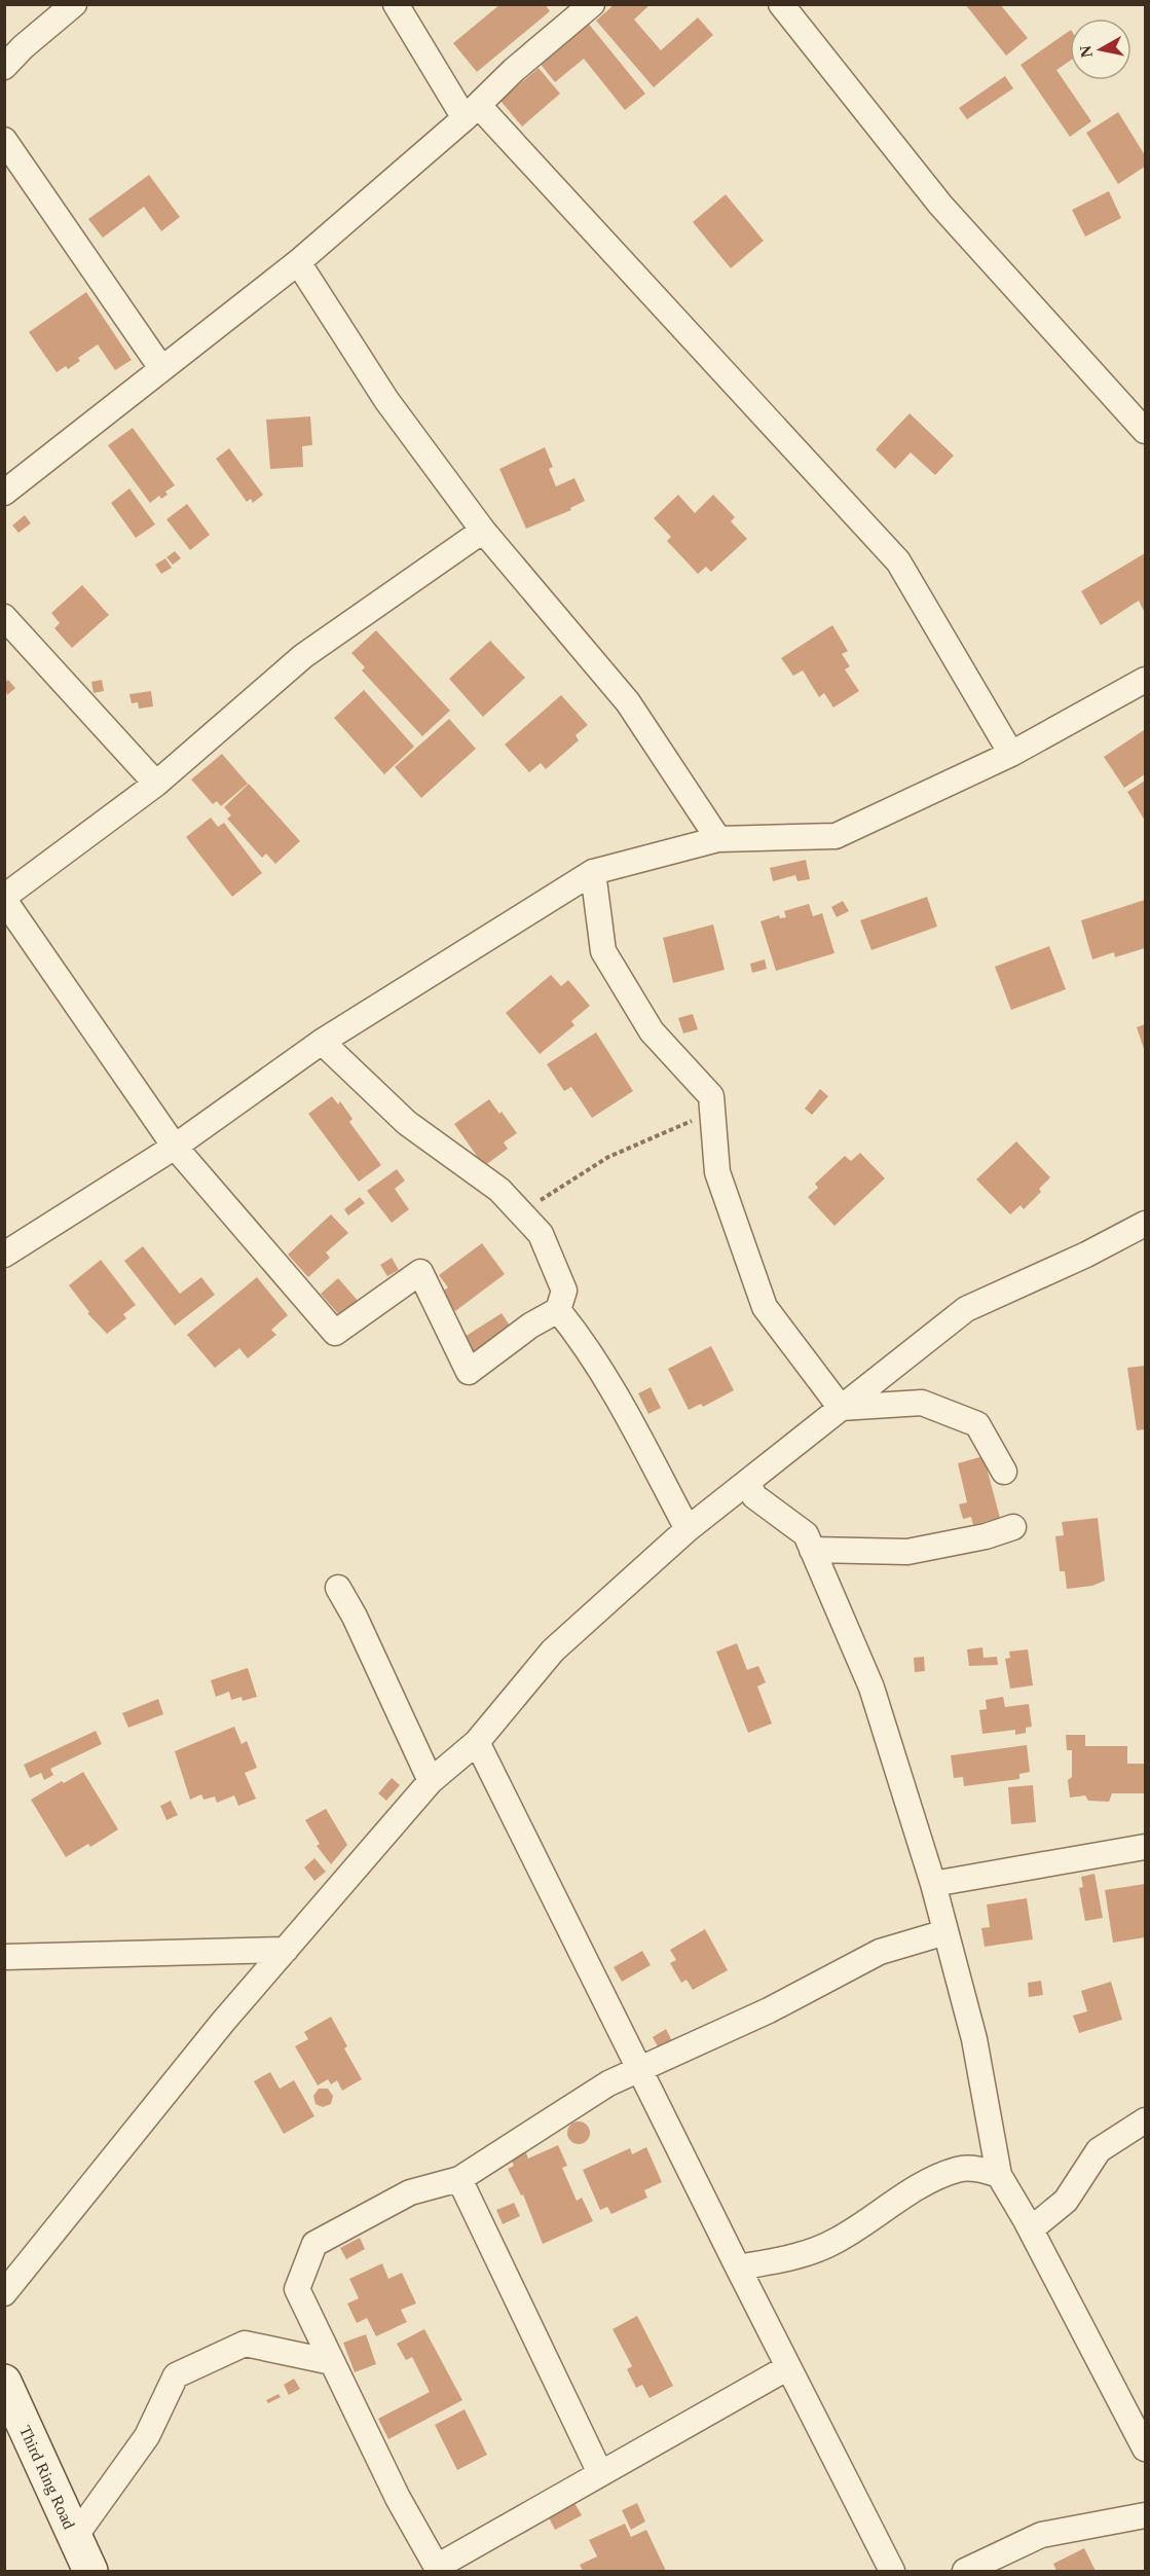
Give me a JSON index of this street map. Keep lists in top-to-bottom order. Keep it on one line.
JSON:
{"streets":{"street":["Third Ring Road"]},"north":"left"}
